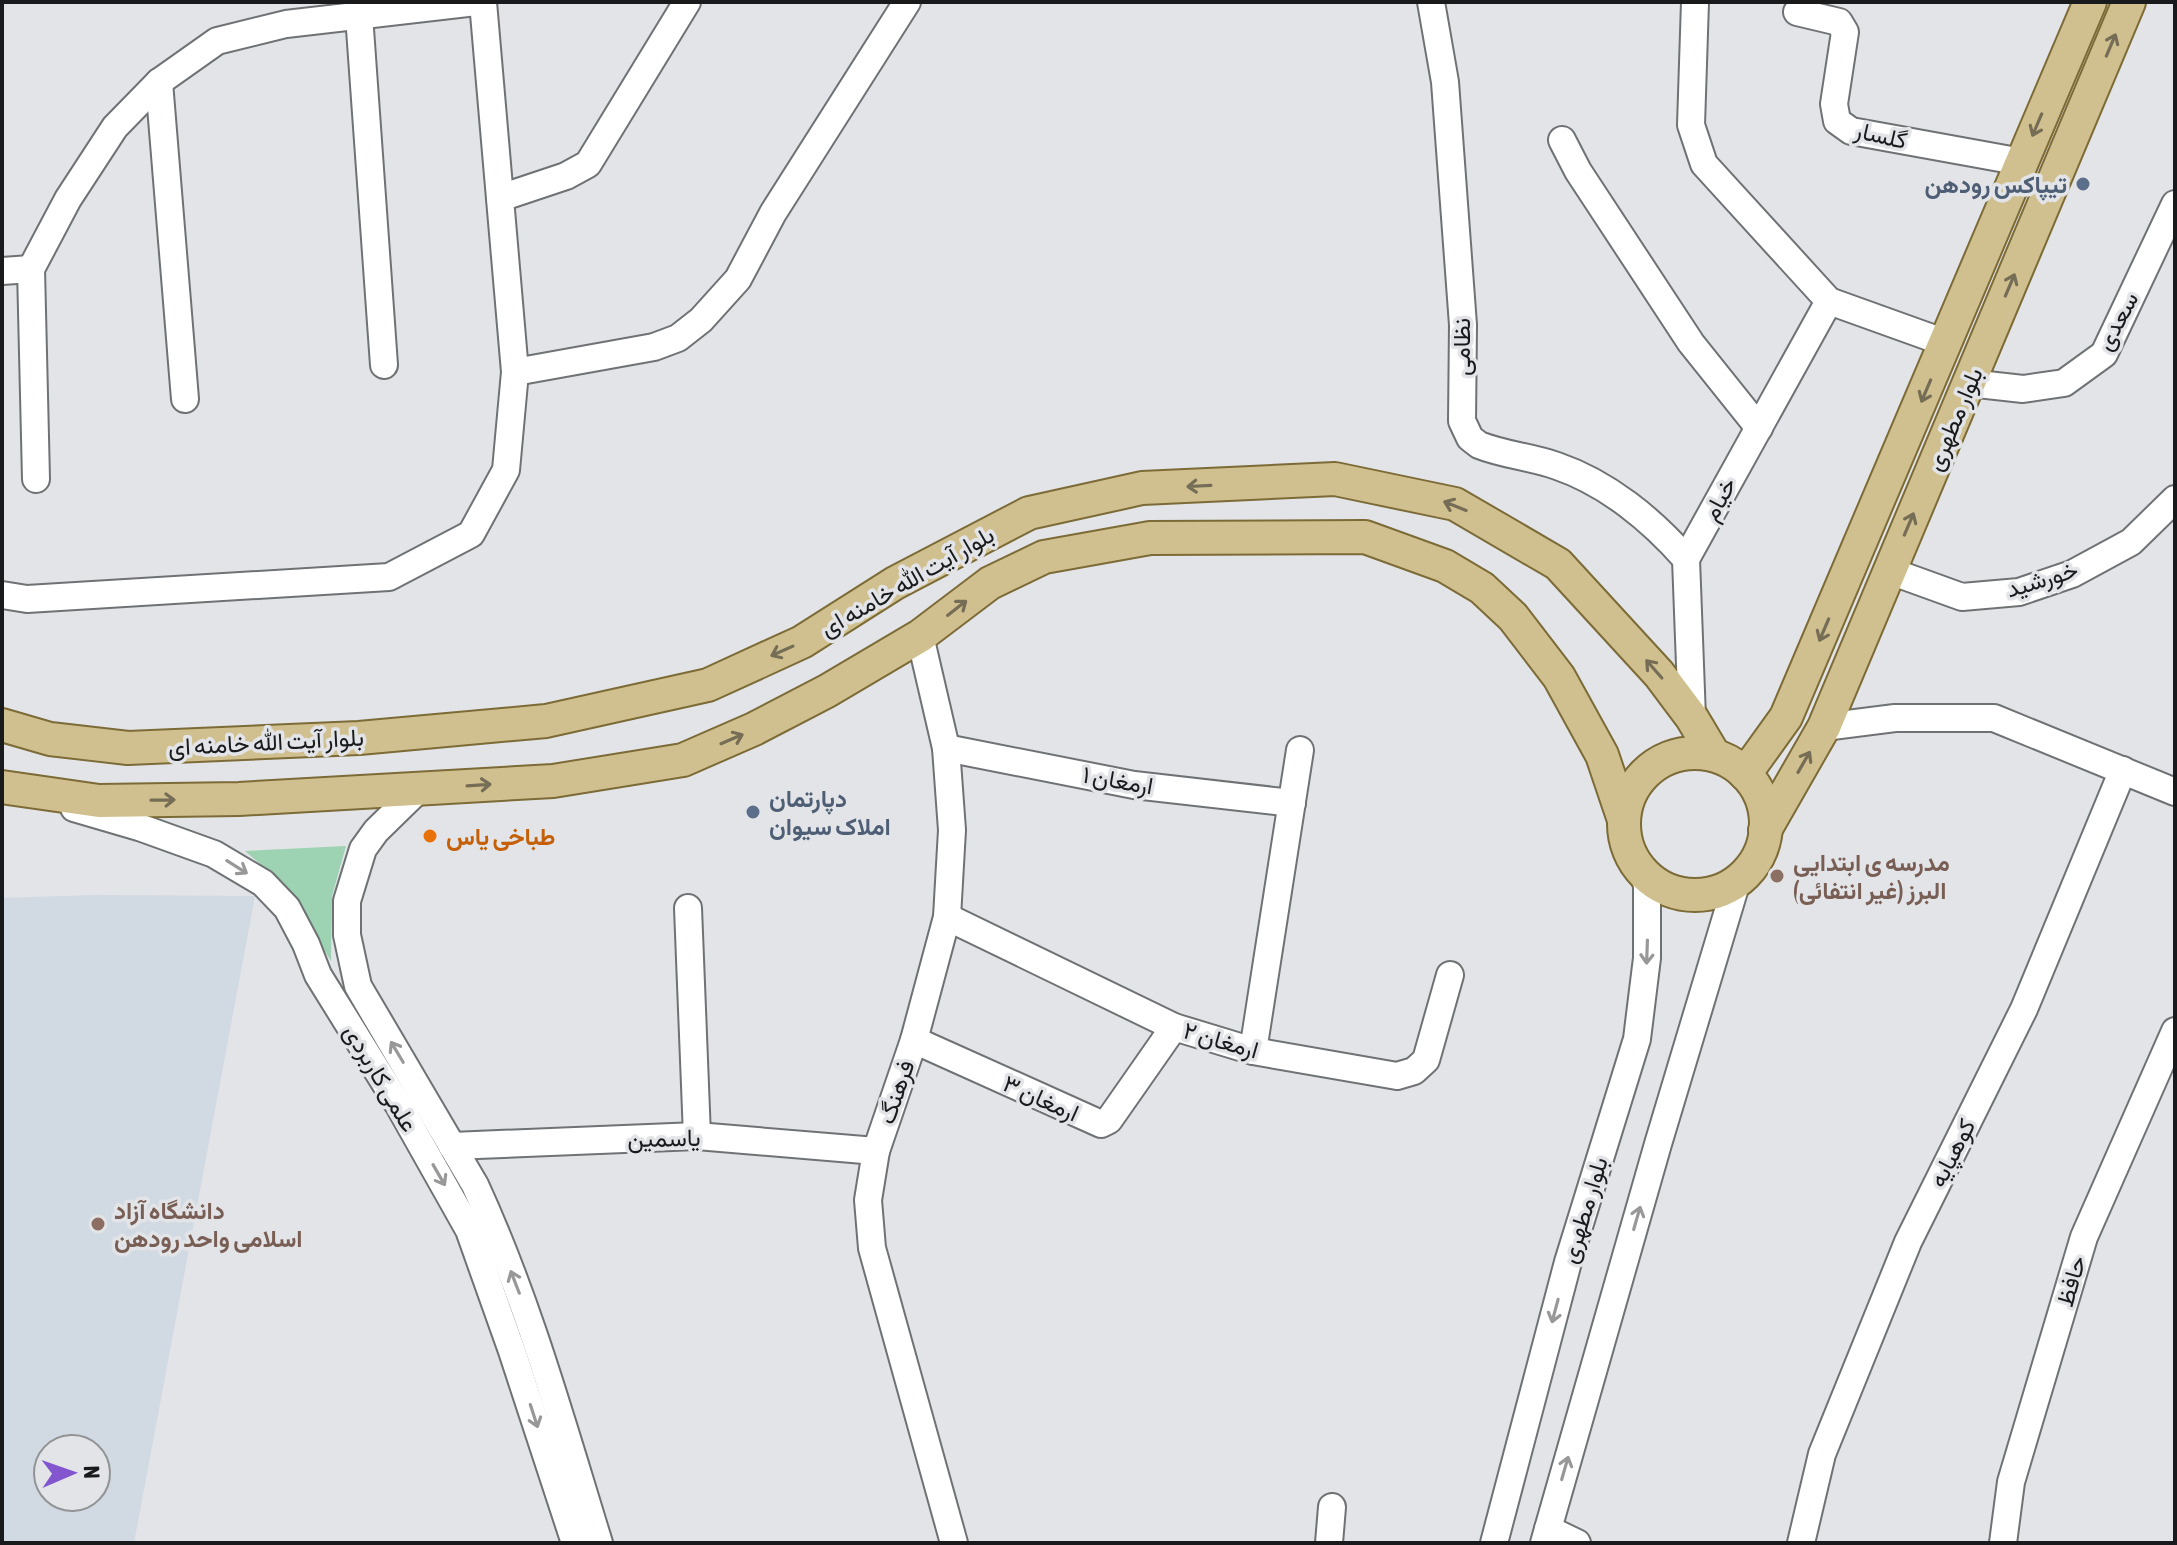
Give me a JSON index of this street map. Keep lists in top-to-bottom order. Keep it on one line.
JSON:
{"streets":{"main road":["بلوار مطهری","بلوار آیت الله خامنه ای"],"street":["گلسار","سعدی","نظامی","خیام","خورشید","ارمغان ۱","ارمغان ۲","علمی کاربردی","فرهنگ","ارمغان ۳","یاسمین","کوهپایه","حافظ"]},"crossings":[["گلسار","بلوار مطهری"],["سعدی","بلوار مطهری"],["نظامی","خیام"],["بلوار مطهری","خورشید"],["بلوار مطهری","بلوار آیت الله خامنه ای"],["بلوار آیت الله خامنه ای","علمی کاربردی"],["بلوار آیت الله خامنه ای","فرهنگ"],["ارمغان ۱","فرهنگ"],["ارمغان ۲","فرهنگ"],["ارمغان ۲","ارمغان ۳"],["علمی کاربردی","یاسمین"],["فرهنگ","ارمغان ۳"],["فرهنگ","یاسمین"]],"places":["تیپاکس رودهن","دپارتمان املاک سیوان","طباخی یاس","مدرسه ی ابتدایی (غیر انتفائی) البرز","دانشگاه آزاد اسلامی واحد رودهن"],"north":"right"}
